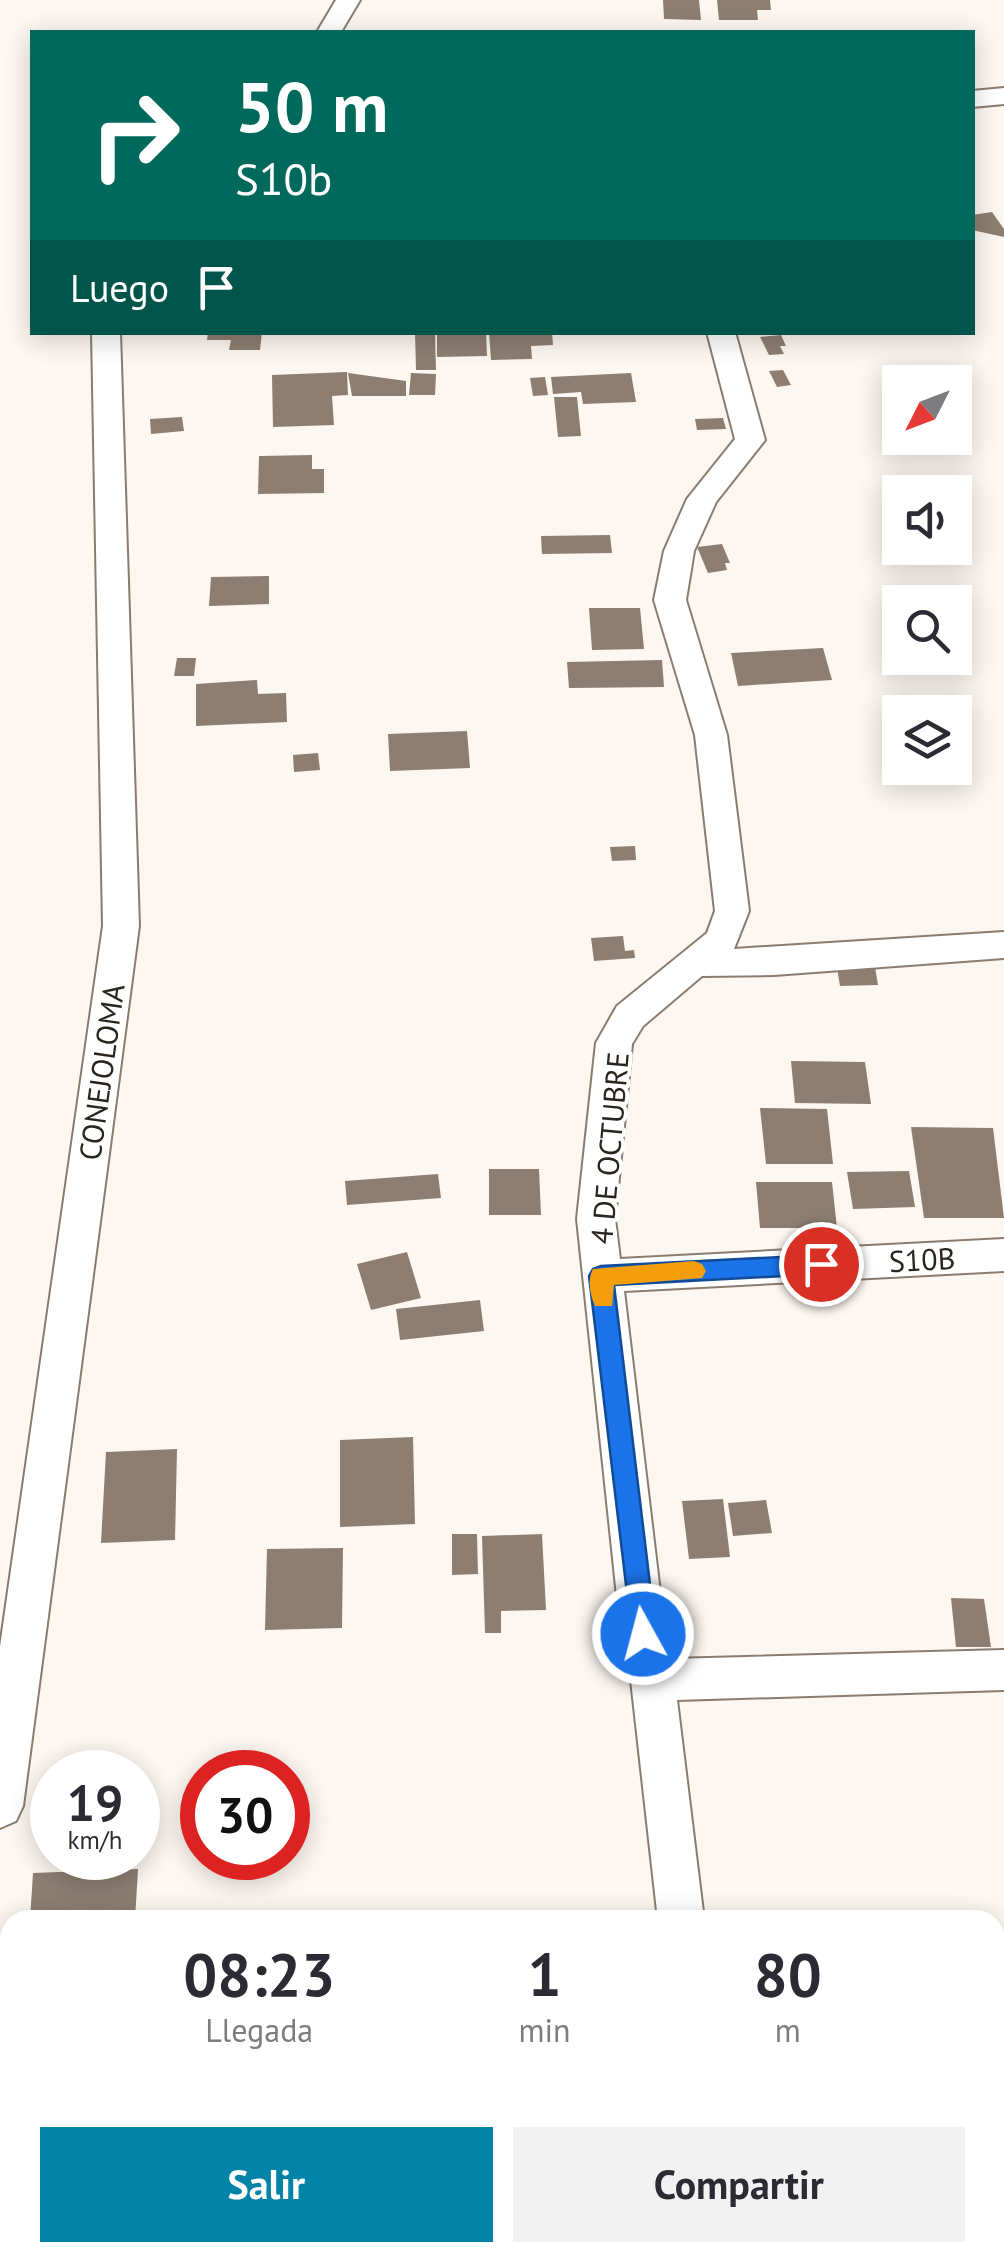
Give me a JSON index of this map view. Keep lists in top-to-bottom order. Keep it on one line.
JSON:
{"streets":{"street":["CONEJOLOMA","4 DE OCTUBRE","S10B"]},"crossings":[["4 DE OCTUBRE","S10B"]],"north":"bottom left","page":{"turn":["50 m","S10b"],"then":"Luego","speed":"19 km/h","limit":"30","eta":["08:23","Llegada","1","min","80","m"],"buttons":["Salir","Compartir"]}}
